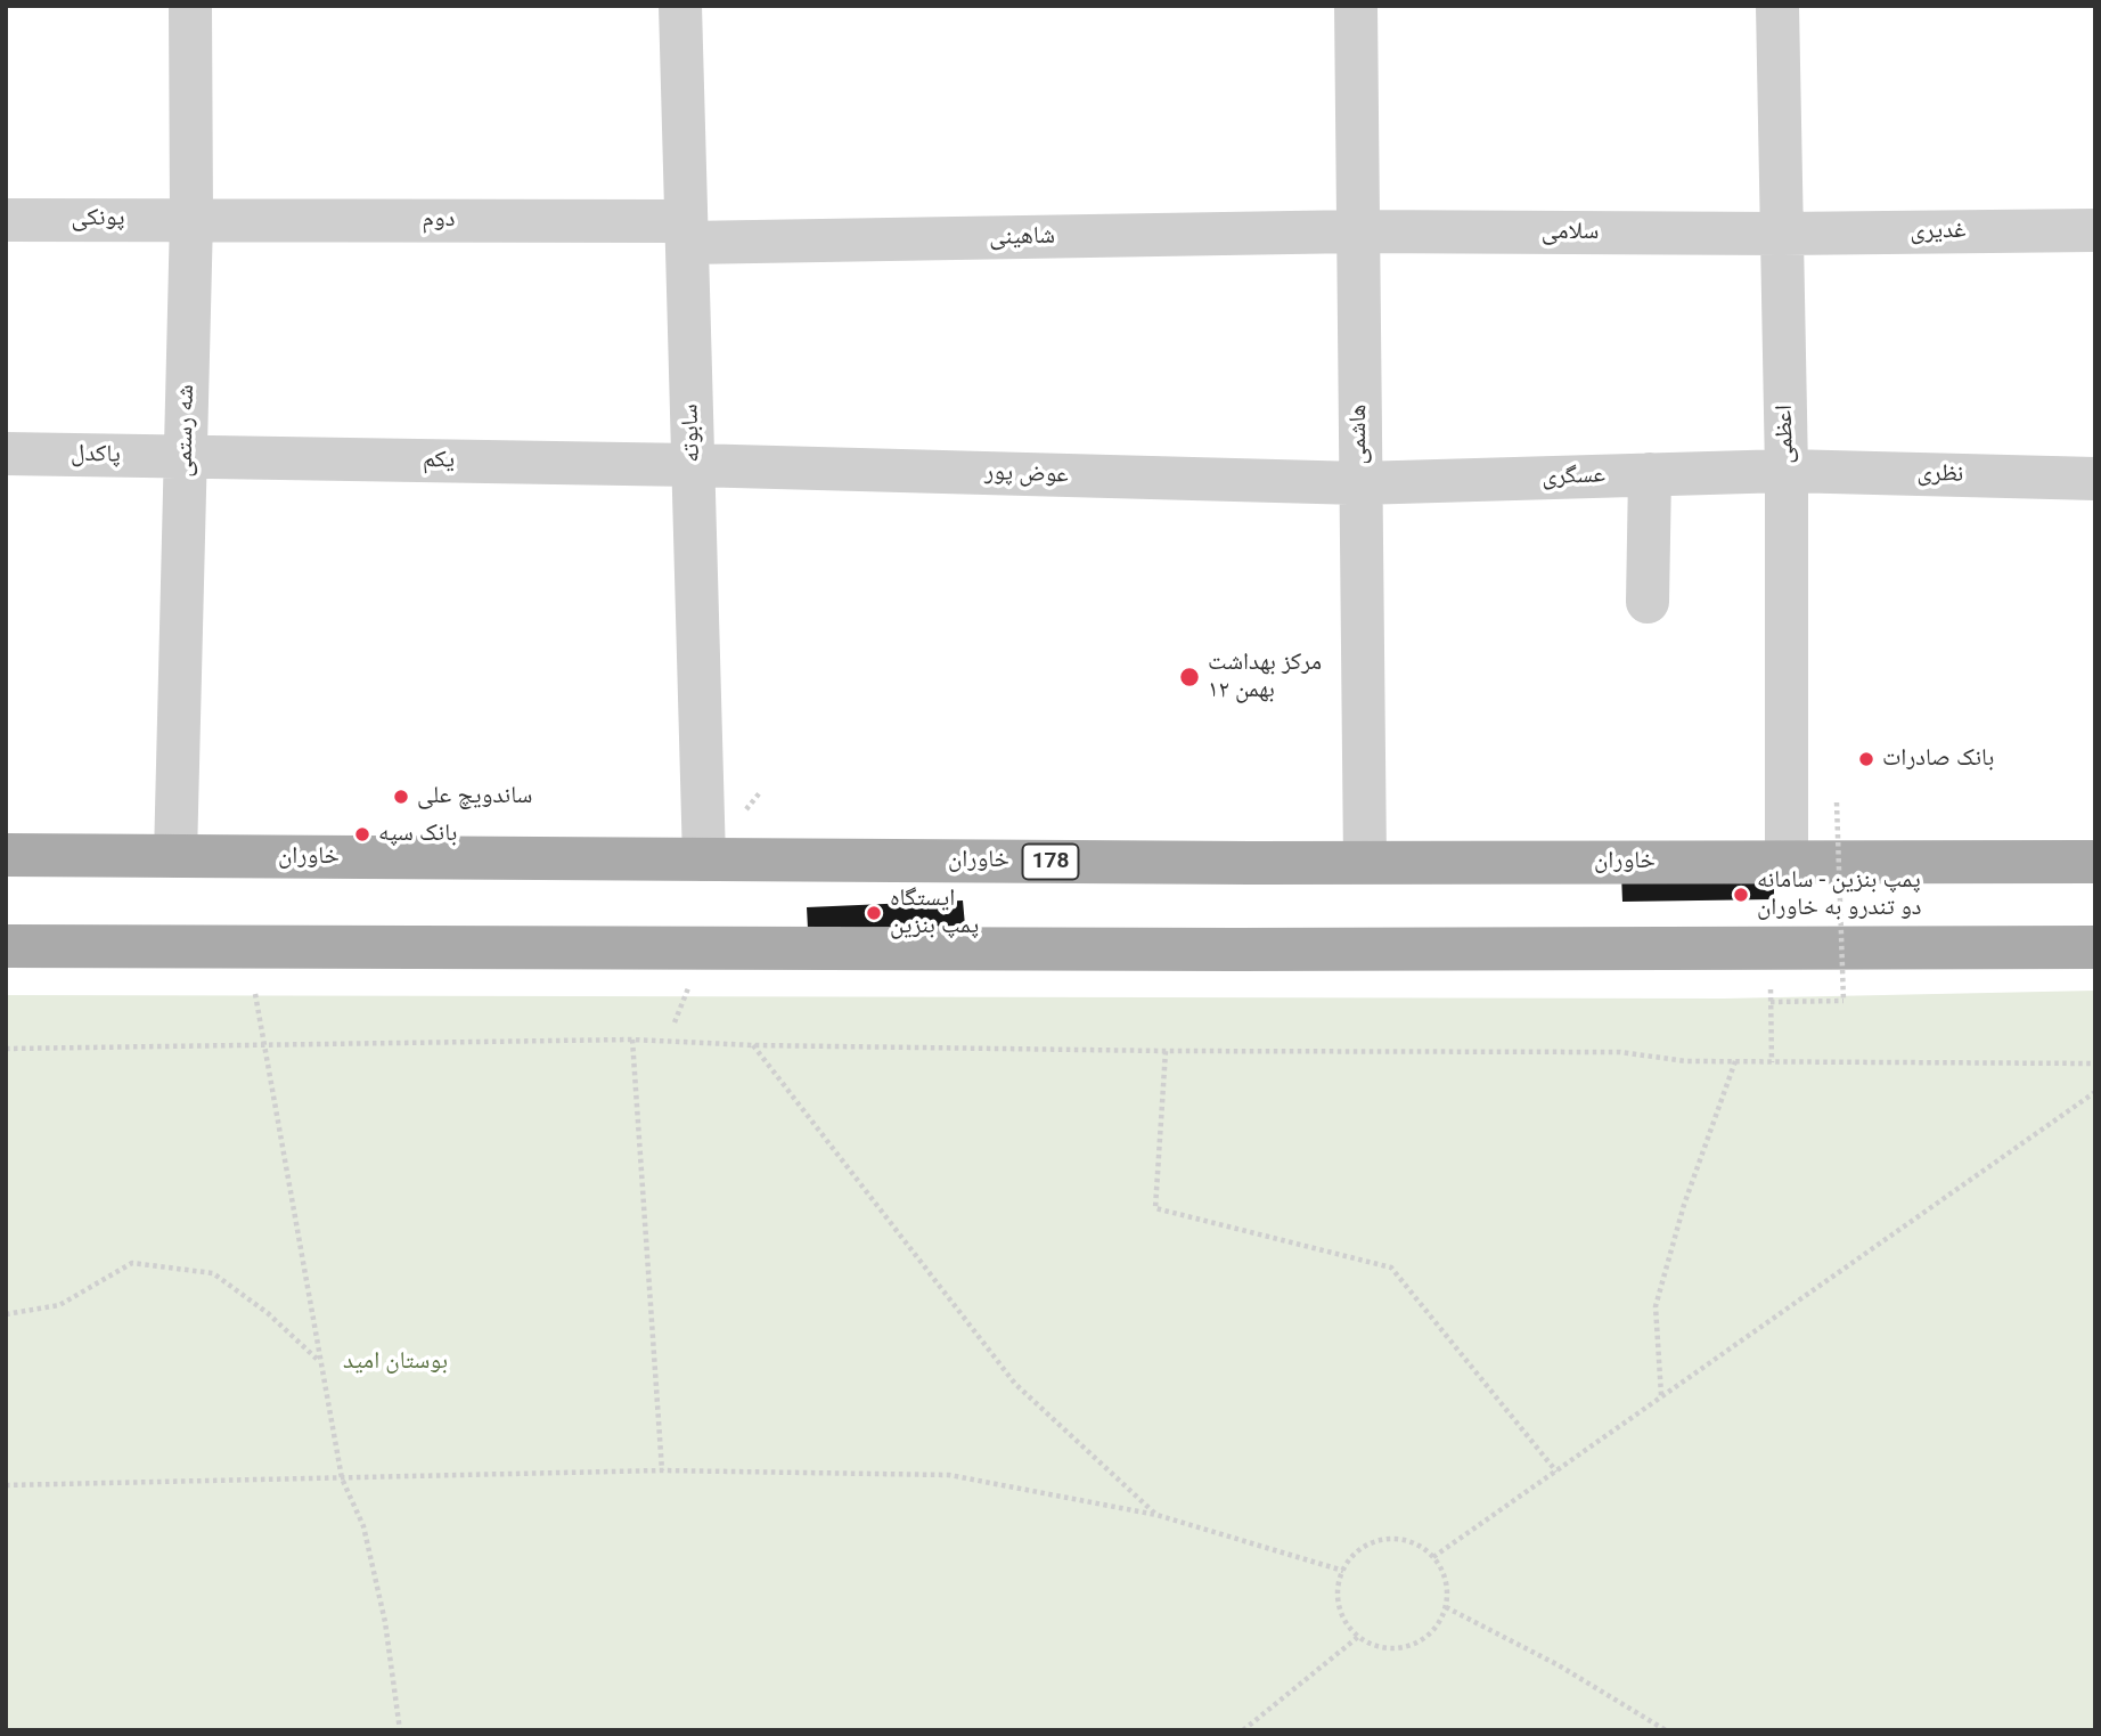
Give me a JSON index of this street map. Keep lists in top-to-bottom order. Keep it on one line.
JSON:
{"streets":{"main road":["خاوران","178"],"street":["پونکی","دوم","غدیری","سلامی","شاهینی","شه رستمی","سابوته","هاشمی","اعظمی","پاکدل","یکم","عوض پور","نظری","عسگری"]},"crossings":[["پونکی","دوم"],["پونکی","شه رستمی"],["دوم","شاهینی"],["دوم","شه رستمی"],["دوم","سابوته"],["غدیری","سلامی"],["غدیری","اعظمی"],["سلامی","شاهینی"],["سلامی","هاشمی"],["سلامی","اعظمی"],["شاهینی","سابوته"],["شاهینی","هاشمی"],["شه رستمی","پاکدل"],["شه رستمی","یکم"],["شه رستمی","خاوران"],["سابوته","یکم"],["سابوته","عوض پور"],["سابوته","خاوران"],["هاشمی","عوض پور"],["هاشمی","عسگری"],["هاشمی","خاوران"],["اعظمی","نظری"],["اعظمی","عسگری"],["اعظمی","خاوران"],["پاکدل","یکم"],["یکم","عوض پور"],["عوض پور","عسگری"],["نظری","عسگری"]],"parks":["بوستان امید"],"places":["مرکز بهداشت ۱۲ بهمن","بانک صادرات","ساندویچ علی","بانک سپه","پمپ بنزین - سامانه دو تندرو به خاوران","ایستگاه پمپ بنزین"]}
